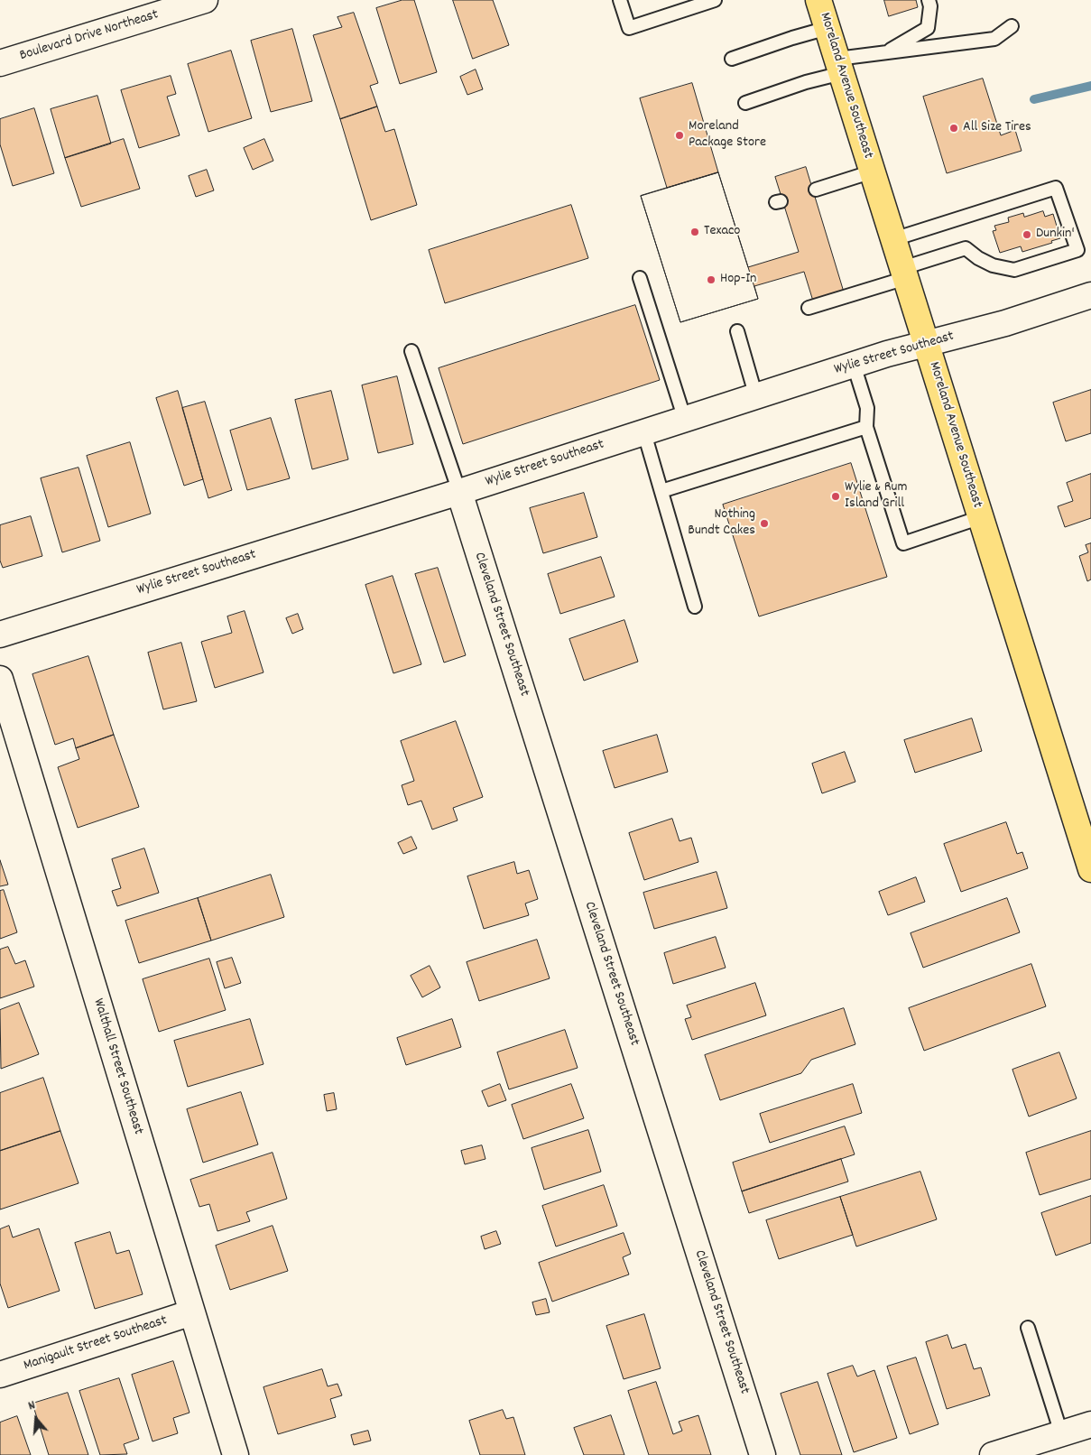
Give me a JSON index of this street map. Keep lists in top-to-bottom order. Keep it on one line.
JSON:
{"streets":{"highway":["Moreland Avenue Southeast"],"street":["Boulevard Drive Northeast","Wylie Street Southeast","Cleveland Street Southeast","Walthall Street Southeast","Manigault Street Southeast"]},"crossings":[["Moreland Avenue Southeast","Wylie Street Southeast"],["Wylie Street Southeast","Cleveland Street Southeast"],["Walthall Street Southeast","Manigault Street Southeast"]],"places":["All Size Tires","Moreland Package Store","Texaco","Dunkin'","Hop-In","Wylie & Rum Island Grill","Nothing Bundt Cakes"],"north":"top"}
